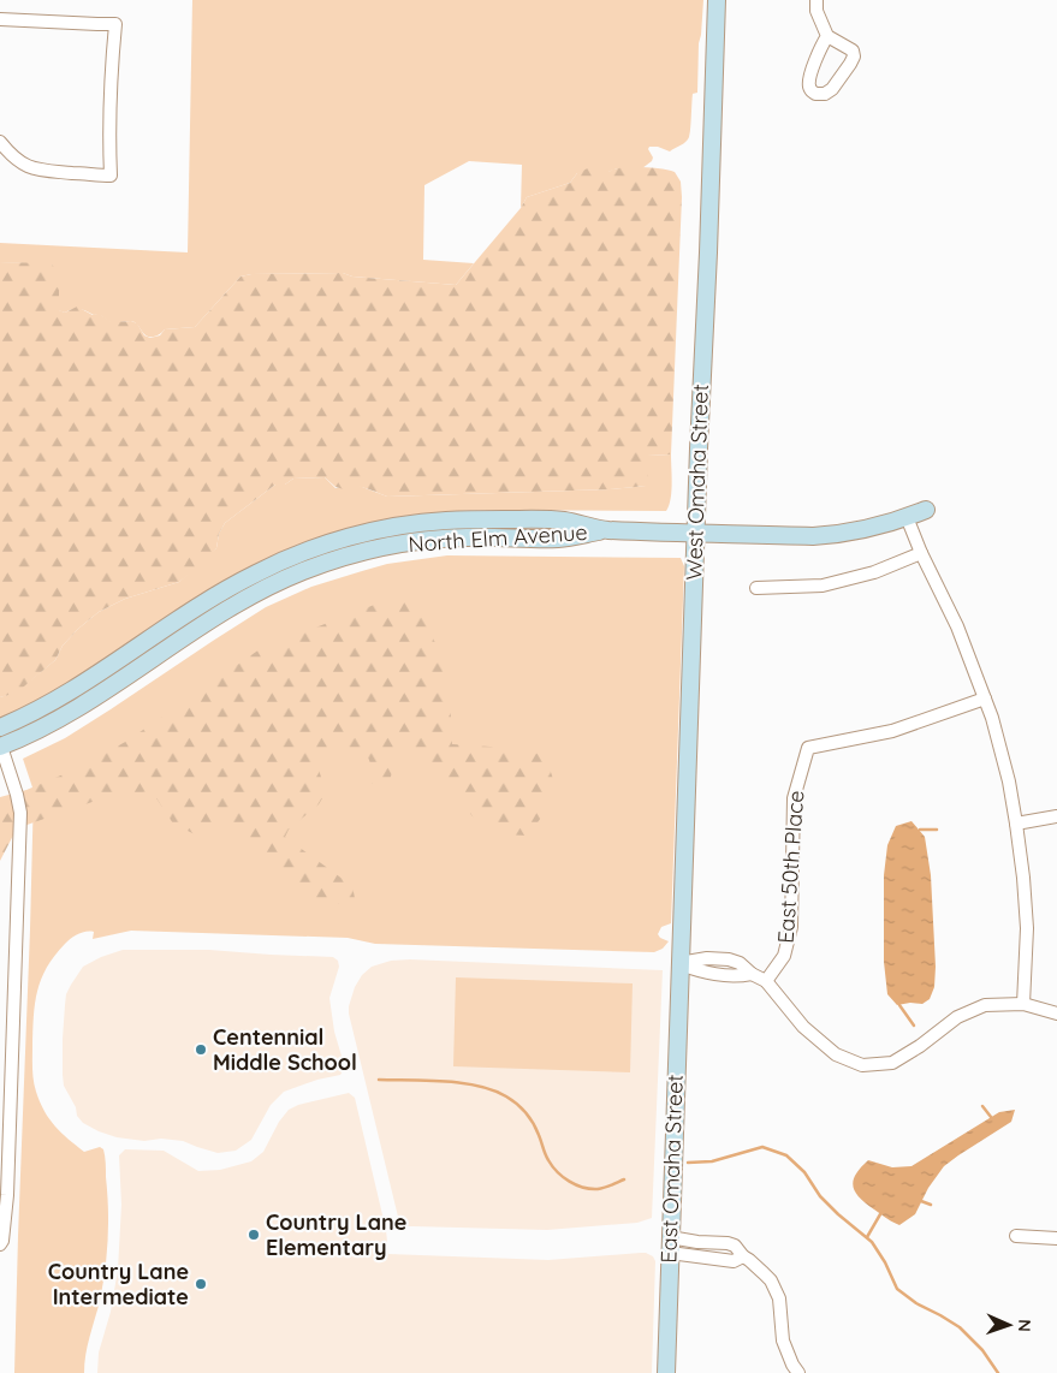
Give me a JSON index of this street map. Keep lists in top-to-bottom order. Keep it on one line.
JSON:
{"streets":{"main road":["West Omaha Street","North Elm Avenue","East Omaha Street"],"street":["East 50th Place"]},"crossings":[["West Omaha Street","East Omaha Street"]],"places":["Centennial Middle School","Country Lane Elementary","Country Lane Intermediate"],"north":"right"}
